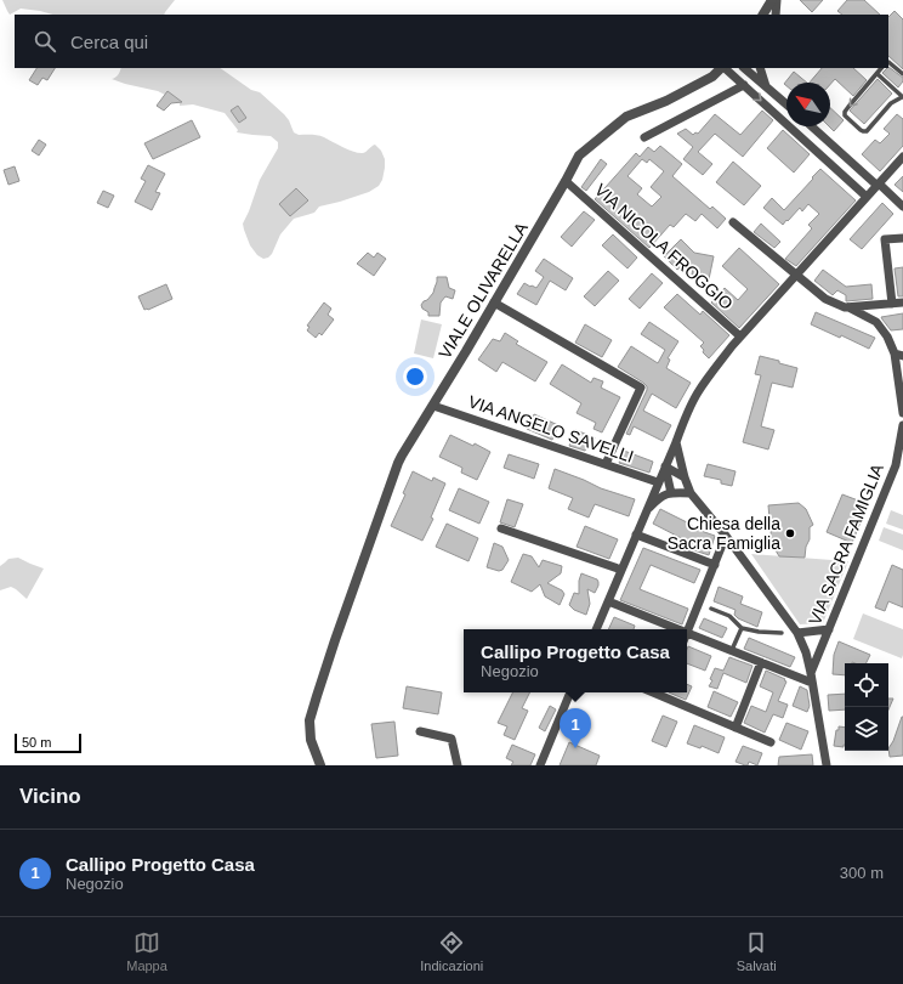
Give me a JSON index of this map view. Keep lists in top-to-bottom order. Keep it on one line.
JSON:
{"streets":{"street":["VIA NICOLA FROGGIO","VIALE OLIVARELLA","VIA ANGELO SAVELLI","VIA SACRA FAMIGLIA"]},"crossings":[["VIA NICOLA FROGGIO","VIALE OLIVARELLA"],["VIALE OLIVARELLA","VIA ANGELO SAVELLI"]],"places":["Chiesa della Sacra Famiglia"],"scale_bar":"50 m","north":"top left","page":{"search":"Cerca qui","popup":["Callipo Progetto Casa","Negozio"],"pins":"1","scale":"50 m","heading":"Vicino","list":[{"mark":"1","name":"Callipo Progetto Casa","note":"Negozio","value":"300 m"}],"nav":["Mappa","Indicazioni","Salvati"]}}
